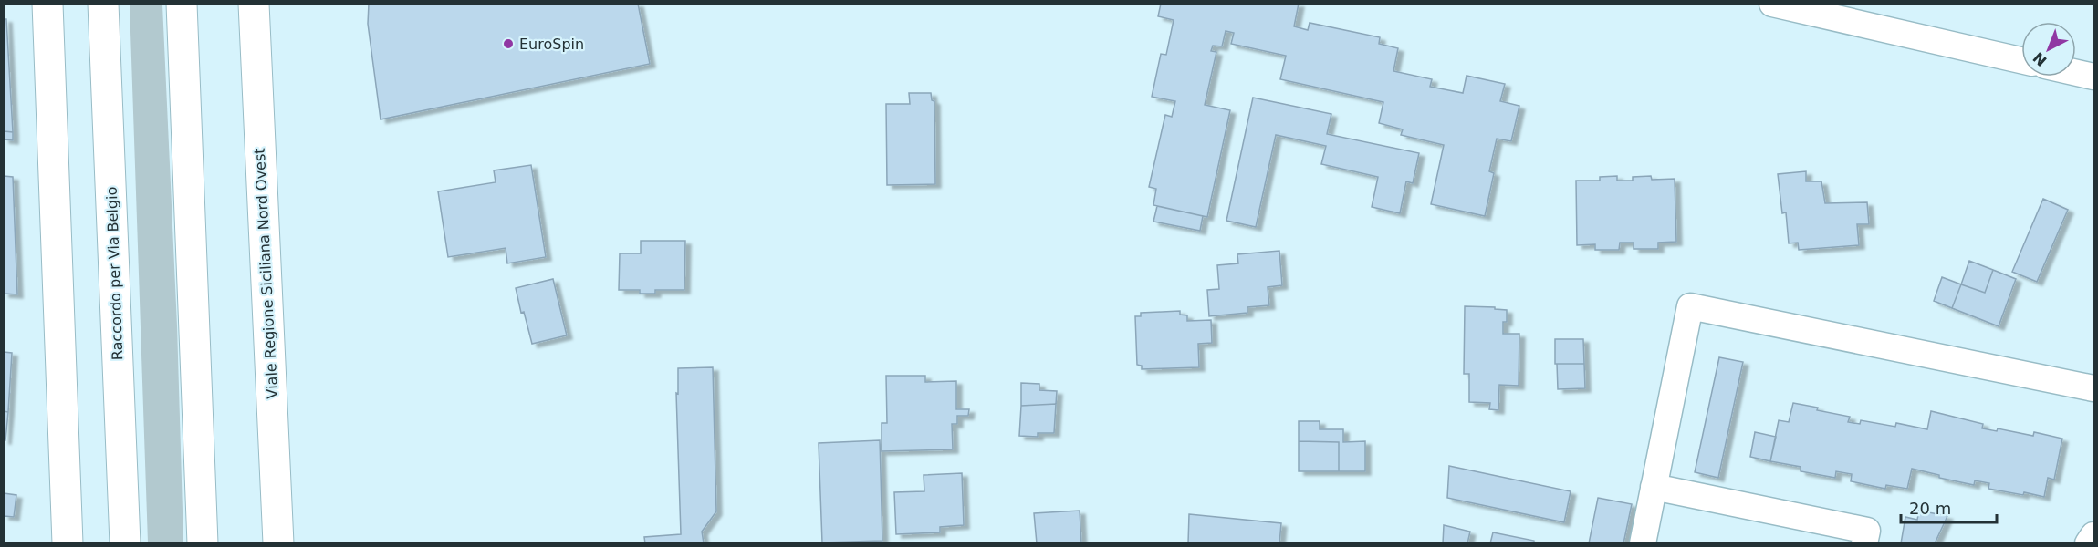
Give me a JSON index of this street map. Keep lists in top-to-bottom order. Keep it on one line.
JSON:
{"streets":{"main road":["Raccordo per Via Belgio","Viale Regione Siciliana Nord Ovest"]},"places":["EuroSpin"],"scale_bar":"20 m","north":"bottom left"}
